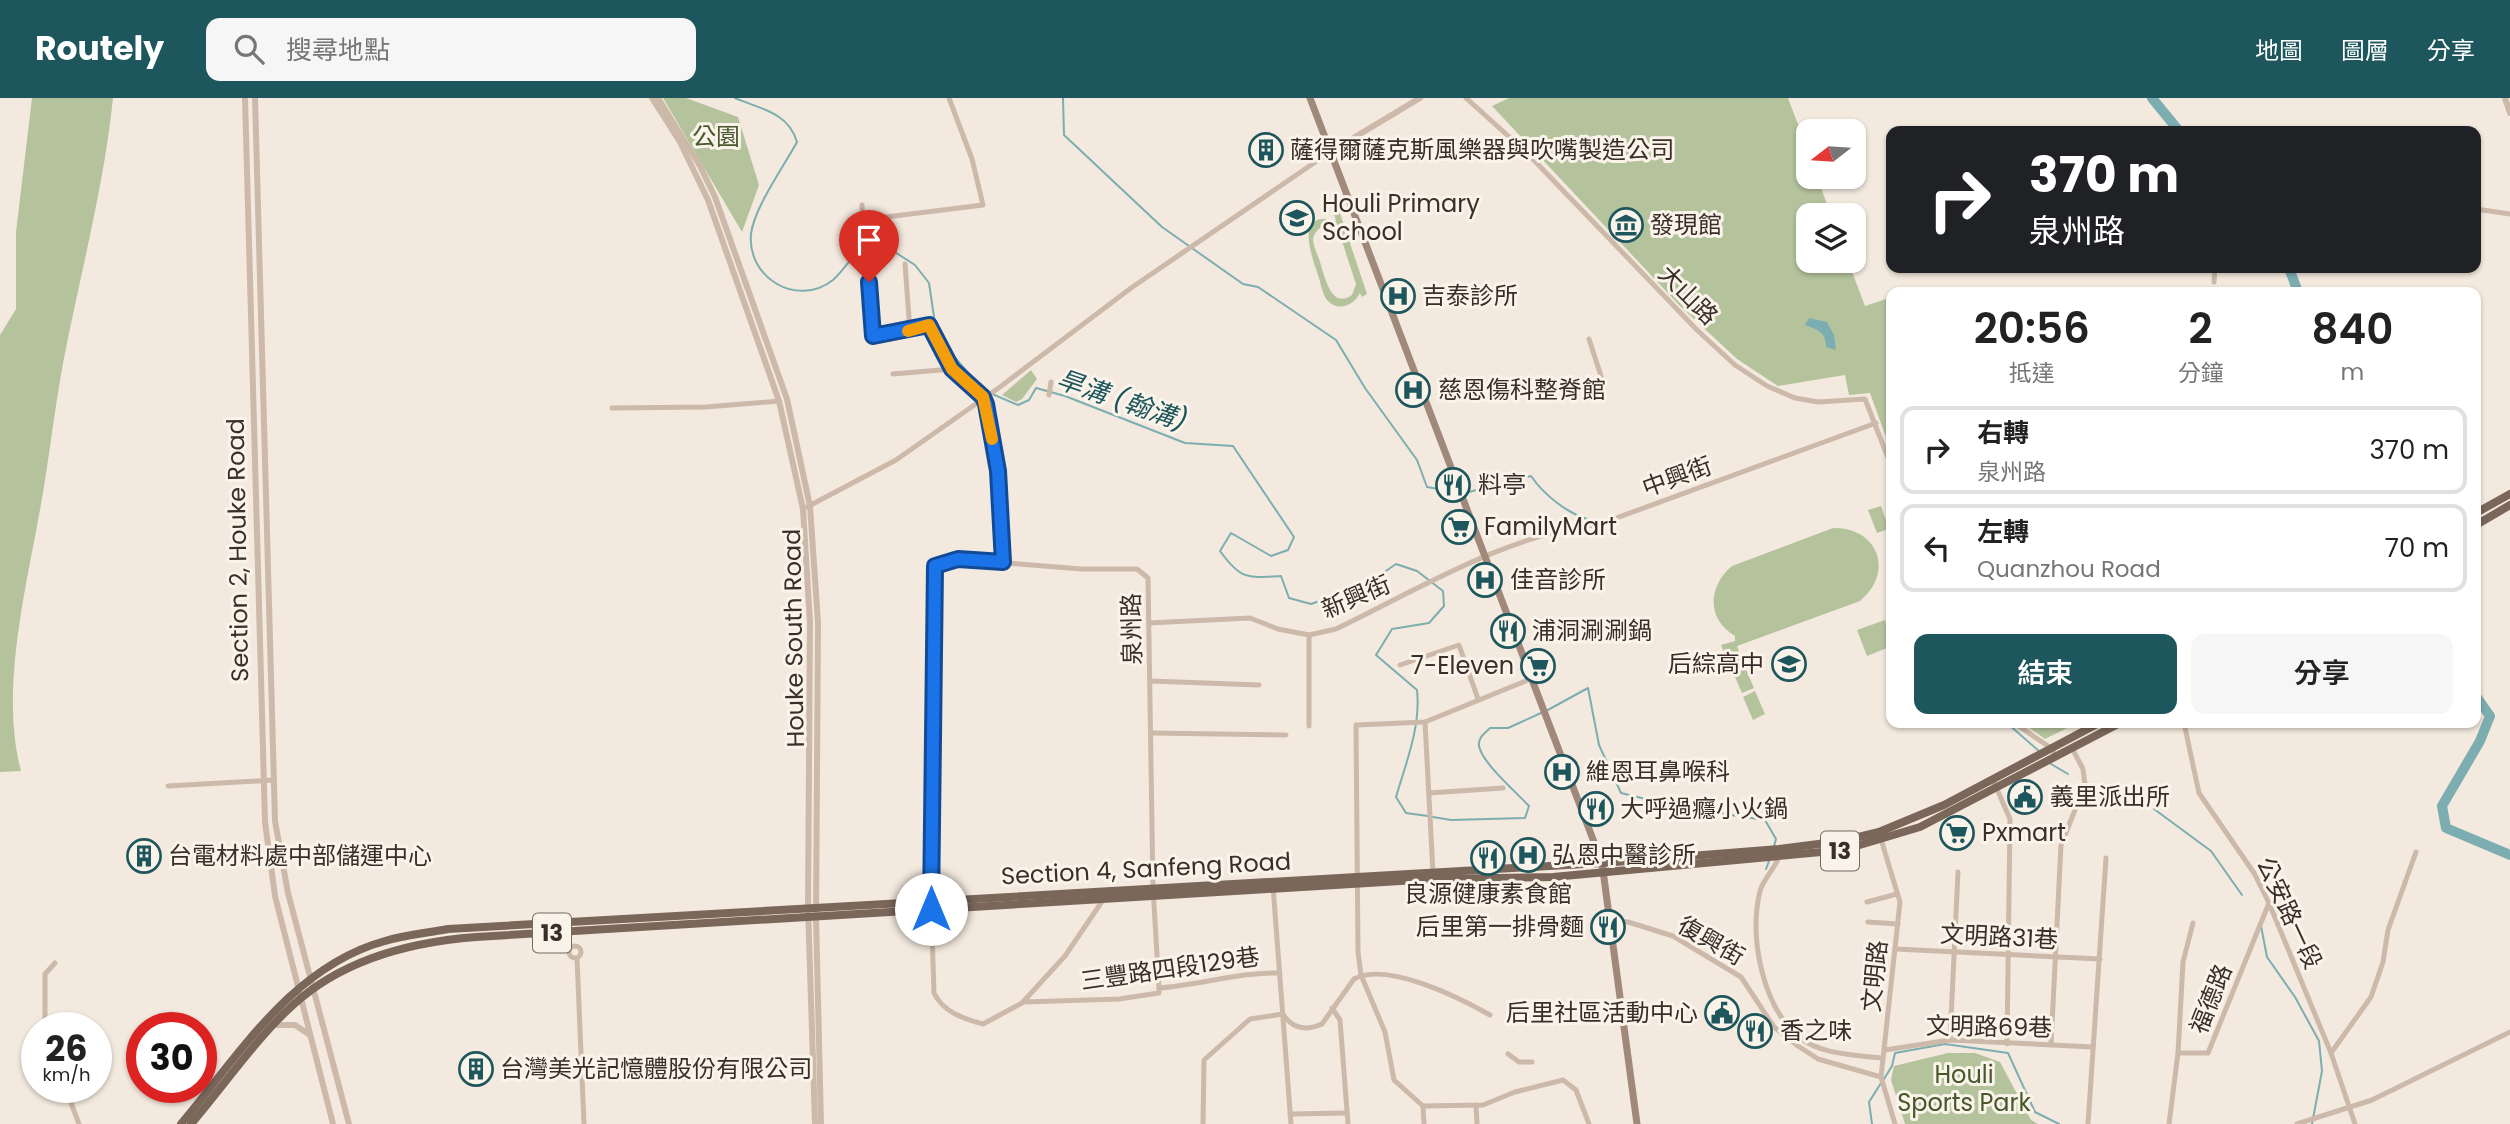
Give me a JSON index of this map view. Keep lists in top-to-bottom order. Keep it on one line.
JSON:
{"streets":{"main road":["13","Section 4, Sanfeng Road"],"street":["大山路","中興街","Section 2, Houke Road","新興街","泉州路","Houke South Road","公安路一段","文明路31巷","復興街","三豐路四段129巷","文明路","福德路","文明路69巷"]},"crossings":[["大山路","中興街"],["中興街","新興街"],["Section 2, Houke Road","Section 4, Sanfeng Road"],["新興街","泉州路"],["泉州路","Section 4, Sanfeng Road"],["泉州路","三豐路四段129巷"],["Houke South Road","Section 4, Sanfeng Road"],["13","Section 4, Sanfeng Road"],["13","復興街"],["13","文明路"],["公安路一段","福德路"],["文明路31巷","文明路"],["復興街","文明路"],["文明路","文明路69巷"]],"water":["旱溝 (翰溝)"],"parks":["公園","Houli Sports Park"],"places":{"building":["薩得爾薩克斯風樂器與吹嘴製造公司","台電材料處中部儲運中心","台灣美光記憶體股份有限公司"],"school or university":["Houli Primary School","后綜高中"],"museum":["發現館"],"hospital":["吉泰診所","慈恩傷科整脊館","佳音診所","維恩耳鼻喉科","弘恩中醫診所"],"restaurant":["料亭","浦洞涮涮鍋","大呼過癮小火鍋","良源健康素食館","后里第一排骨麵","香之味"],"supermarket":["FamilyMart","7-Eleven","Pxmart"],"public building":["義里派出所","后里社區活動中心"]},"north":"left","page":{"header":"Routely","search":"搜尋地點","nav":["地圖","圖層","分享"],"turn":["370 m","泉州路"],"eta":["20:56","抵達","2","分鐘","840","m"],"list":[{"name":"右轉","note":"泉州路","value":"370 m"},{"name":"左轉","note":"Quanzhou Road","value":"70 m"}],"buttons":["結束","分享"],"speed":"26 km/h","limit":"30"}}
